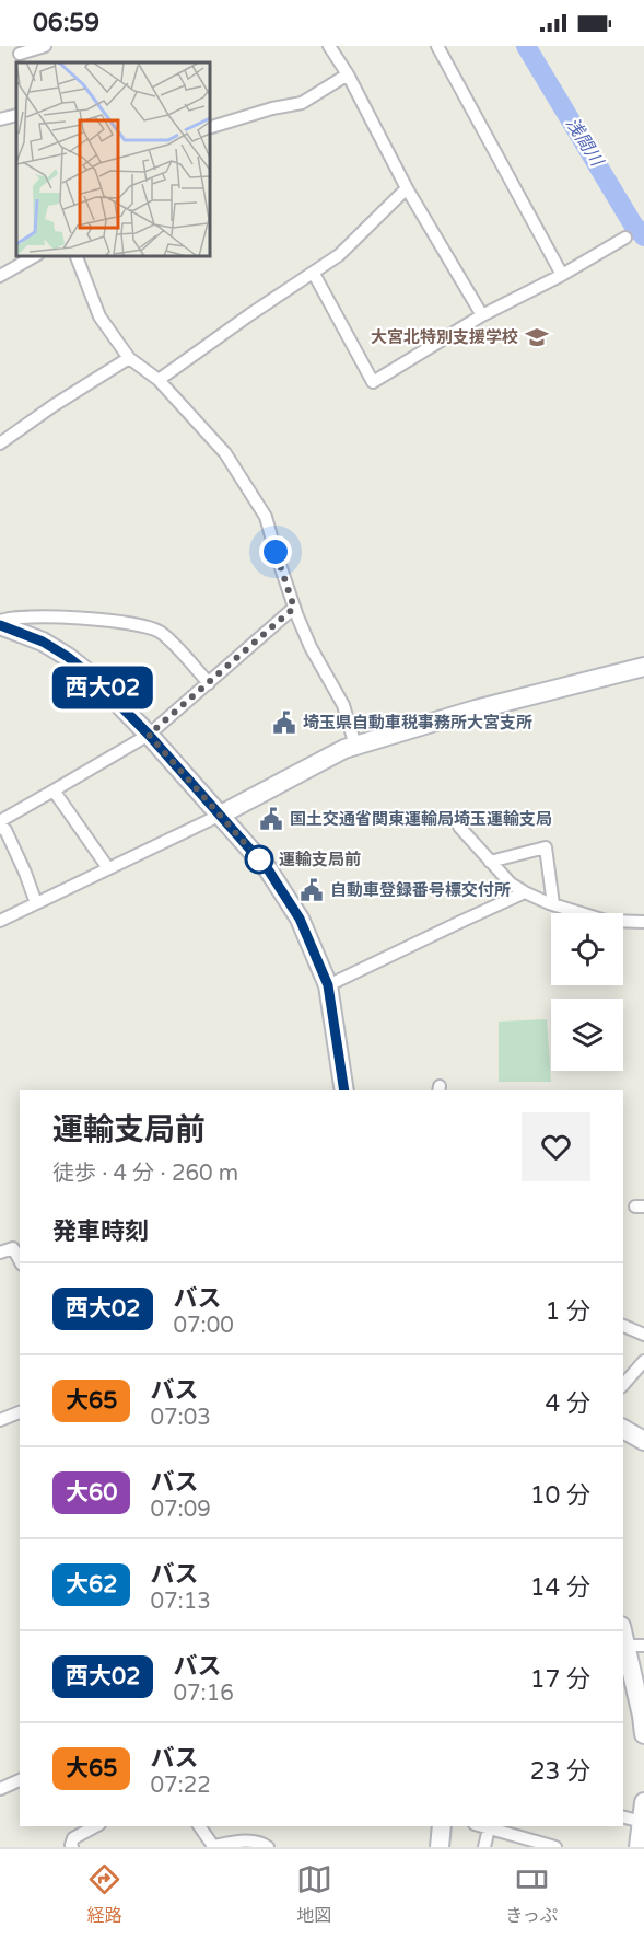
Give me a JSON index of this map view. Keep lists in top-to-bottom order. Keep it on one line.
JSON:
{"water":["浅間川"],"places":{"school or university":["大宮北特別支援学校"],"public building":["埼玉県自動車税事務所大宮支所","国土交通省関東運輸局埼玉運輸支局","自動車登録番号標交付所"],"other":["運輸支局前"]},"lines":["bus line 西大02"],"page":{"status":"06:59","on_map":"西大02","heading":[["運輸支局前","徒歩 · 4 分 · 260 m"],"発車時刻"],"list":[{"mark":"西大02","name":"バス","note":"07:00","value":"1 分"},{"mark":"大65","name":"バス","note":"07:03","value":"4 分"},{"mark":"大60","name":"バス","note":"07:09","value":"10 分"},{"mark":"大62","name":"バス","note":"07:13","value":"14 分"},{"mark":"西大02","name":"バス","note":"07:16","value":"17 分"},{"mark":"大65","name":"バス","note":"07:22","value":"23 分"}],"tabs":["経路","地図","きっぷ"]}}
